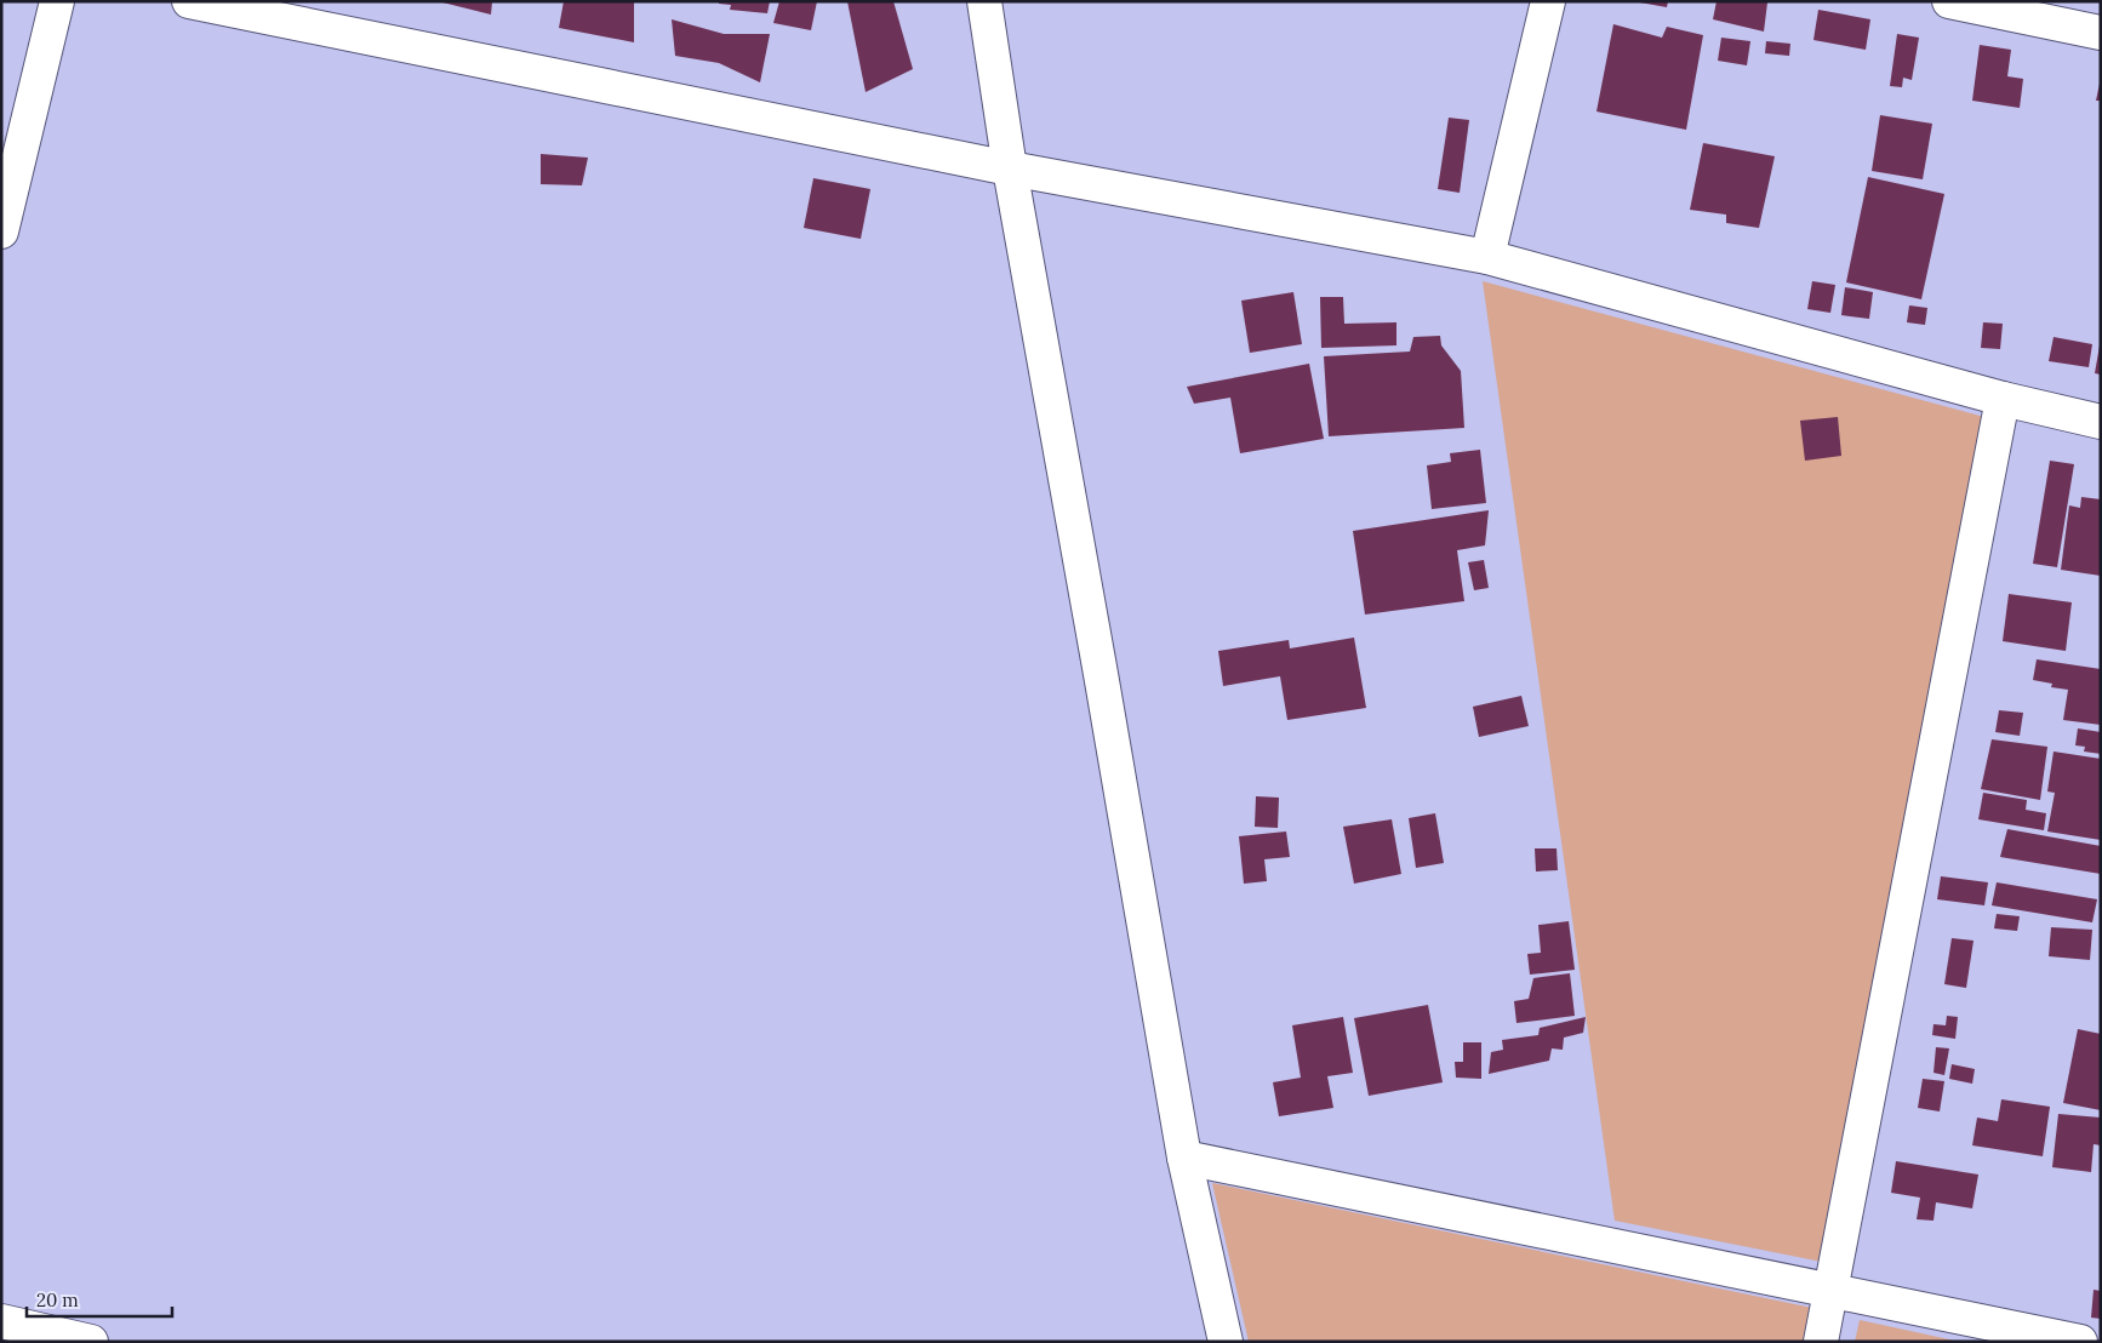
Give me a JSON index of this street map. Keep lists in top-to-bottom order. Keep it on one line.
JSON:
{"scale_bar":"20 m"}
